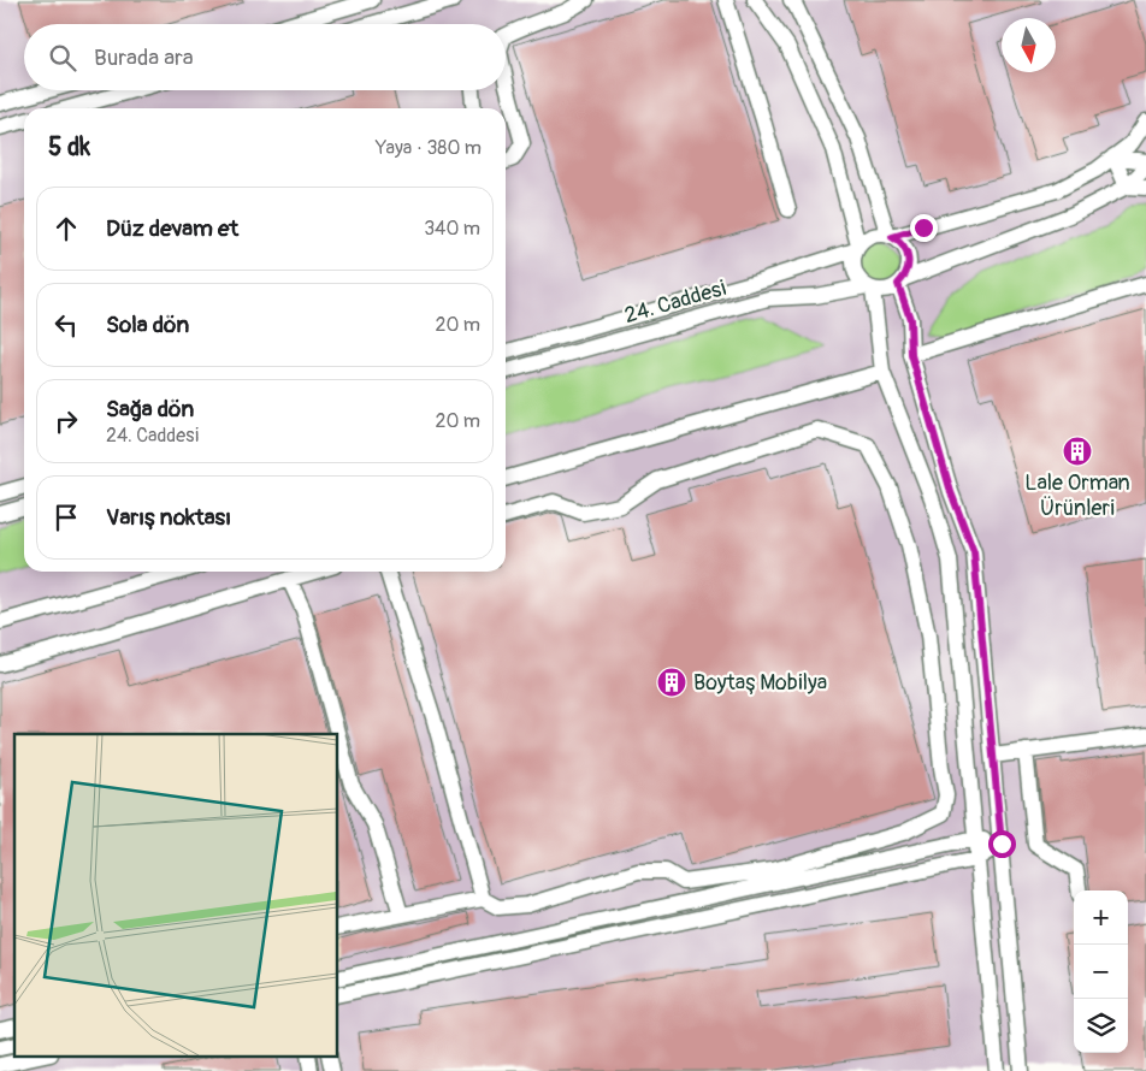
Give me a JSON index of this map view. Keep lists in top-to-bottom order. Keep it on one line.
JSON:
{"streets":{"street":["24. Caddesi"]},"places":{"building":["Lale Orman Ürünleri","Boytaş Mobilya"]},"north":"bottom","page":{"search":"Burada ara","heading":["5 dk","Yaya · 380 m"],"list":[["Düz devam et","340 m"],["Sola dön","20 m"],["Sağa dön","24. Caddesi","20 m"],"Varış noktası"],"map_buttons":["+","−"]}}
